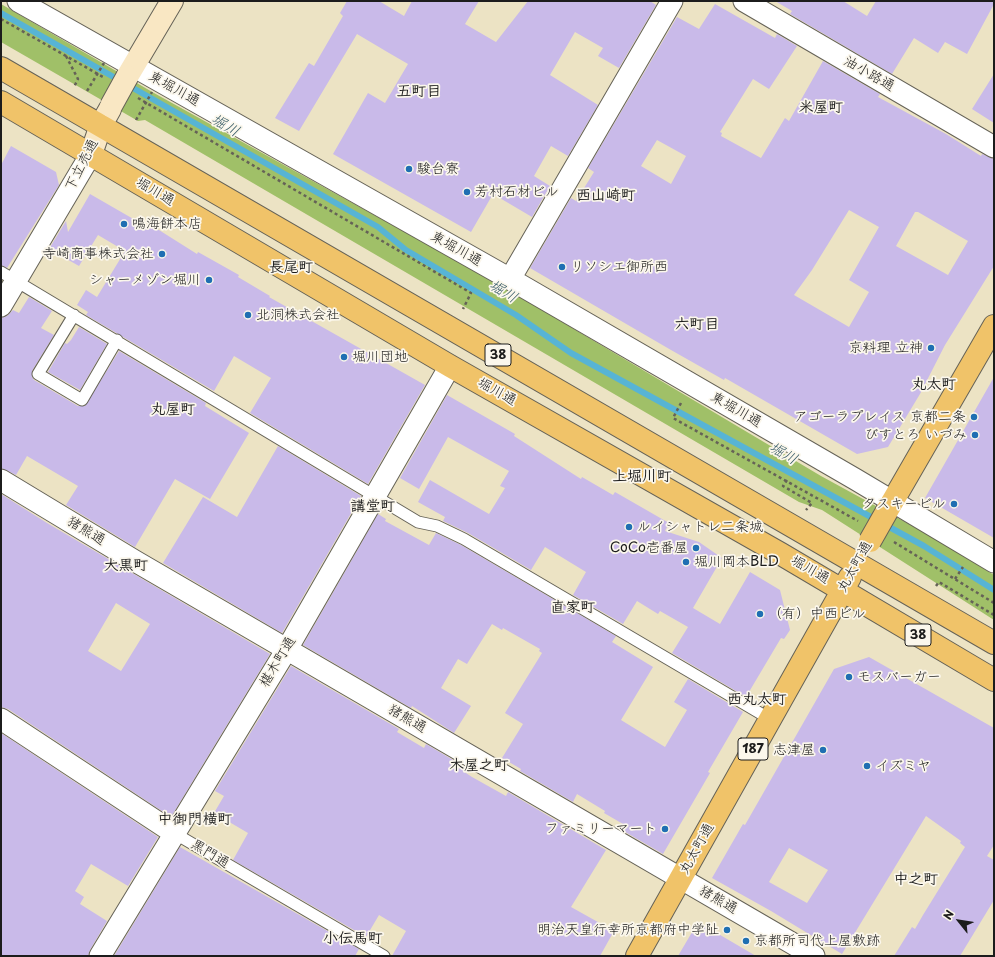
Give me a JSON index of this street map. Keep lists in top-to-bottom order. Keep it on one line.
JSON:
{"streets":{"main road":["堀川通","38","丸太町通","187"],"street":["油小路通","東堀川通","下立売通","猪熊通","椹木町通","黒門通"]},"crossings":[["東堀川通","下立売通"],["東堀川通","丸太町通"],["下立売通","堀川通"],["下立売通","38"],["堀川通","丸太町通"],["堀川通","椹木町通"],["38","丸太町通"],["猪熊通","丸太町通"],["猪熊通","椹木町通"],["椹木町通","黒門通"]],"districts":["五町目","米屋町","西山崎町","長尾町","六町目","丸太町","丸屋町","上堀川町","講堂町","大黒町","直家町","西丸太町","木屋之町","中御門横町","中之町","小伝馬町"],"water":["堀川"],"places":["駿台寮","芳村石材ビル","鳴海餅本店","寺崎商事株式会社","リソシエ御所西","シャーメゾン堀川","北洞株式会社","京料理 立神","堀川団地","アゴーラプレイス 京都二条","びすとろ いづみ","タスキービル","ルイシャトレ二条城","CoCo壱番屋","堀川岡本BLD","（有）中西ビル","モスバーガー","志津屋","イズミヤ","ファミリーマート","明治天皇行幸所京都府中学阯","京都所司代上屋敷跡"],"north":"top left"}
